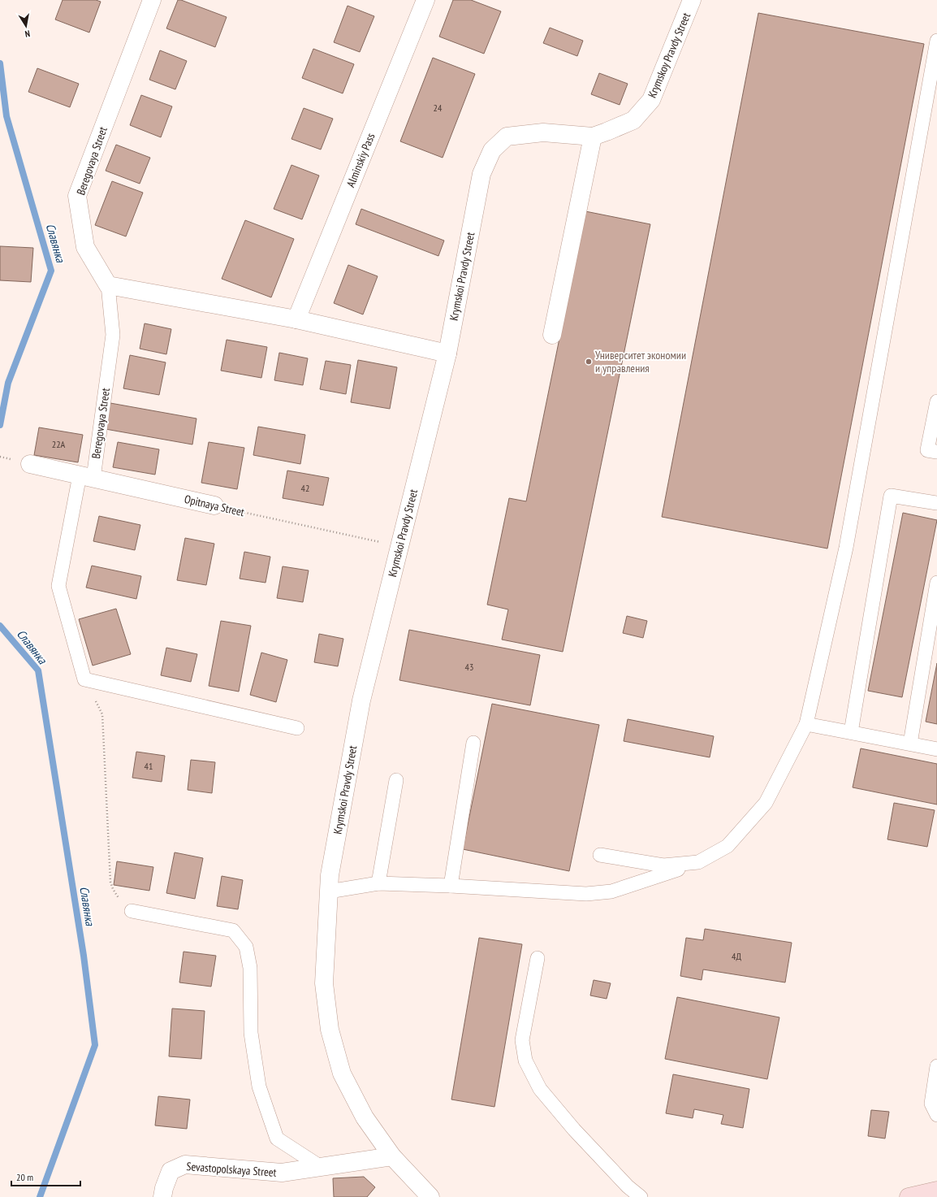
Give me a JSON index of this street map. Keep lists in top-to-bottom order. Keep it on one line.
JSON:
{"streets":{"street":["Krymskoy Pravdy Street","Alminskiy Pass","Beregovaya Street","Krymskoi Pravdy Street","Opitnaya Street","Sevastopolskaya Street"]},"crossings":[["Krymskoy Pravdy Street","Krymskoi Pravdy Street"],["Beregovaya Street","Opitnaya Street"],["Krymskoi Pravdy Street","Opitnaya Street"],["Krymskoi Pravdy Street","Sevastopolskaya Street"]],"water":["Славянка"],"places":["Университет экономии и управления"],"house_numbers":["24","22А","42","43","41","4Д"],"scale_bar":"20 m","north":"bottom"}
